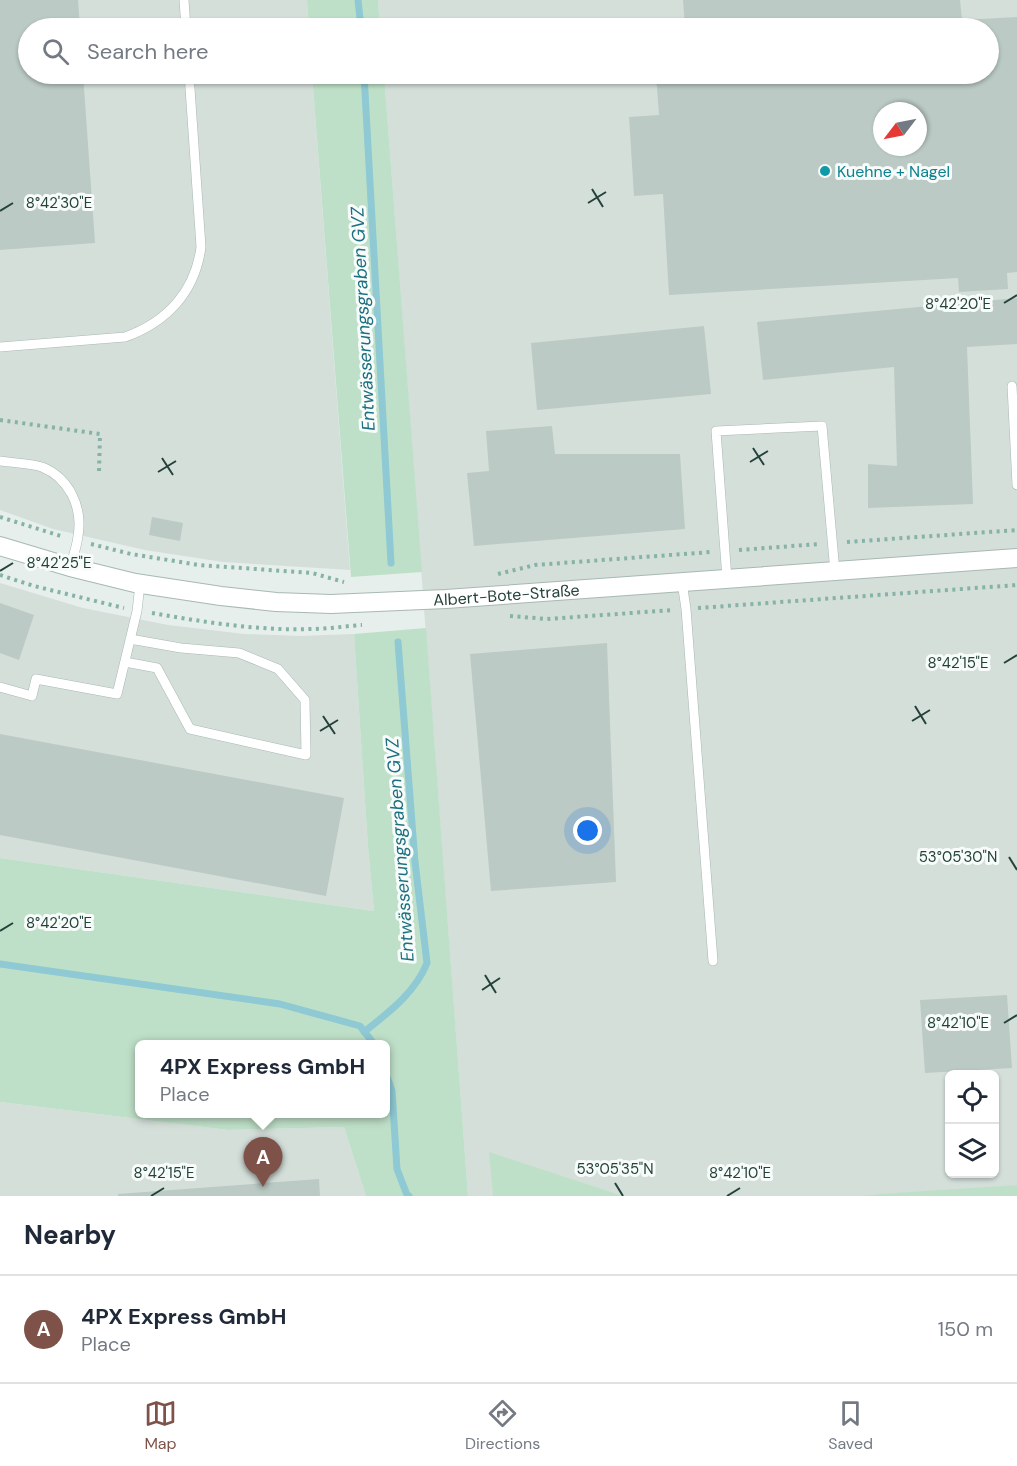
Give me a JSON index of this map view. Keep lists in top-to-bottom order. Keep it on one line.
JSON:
{"streets":{"street":["Albert-Bote-Straße"]},"water":["Entwässerungsgraben GVZ"],"places":["Kuehne + Nagel"],"north":"bottom left","page":{"search":"Search here","popup":["4PX Express GmbH","Place"],"pins":"A","heading":"Nearby","list":[{"mark":"A","name":"4PX Express GmbH","note":"Place","value":"150 m"}],"nav":["Map","Directions","Saved"]},"coordinates":["8°42'30\"E","8°42'20\"E","8°42'25\"E","8°42'15\"E","53°05'30\"N","8°42'10\"E","53°05'35\"N"]}
